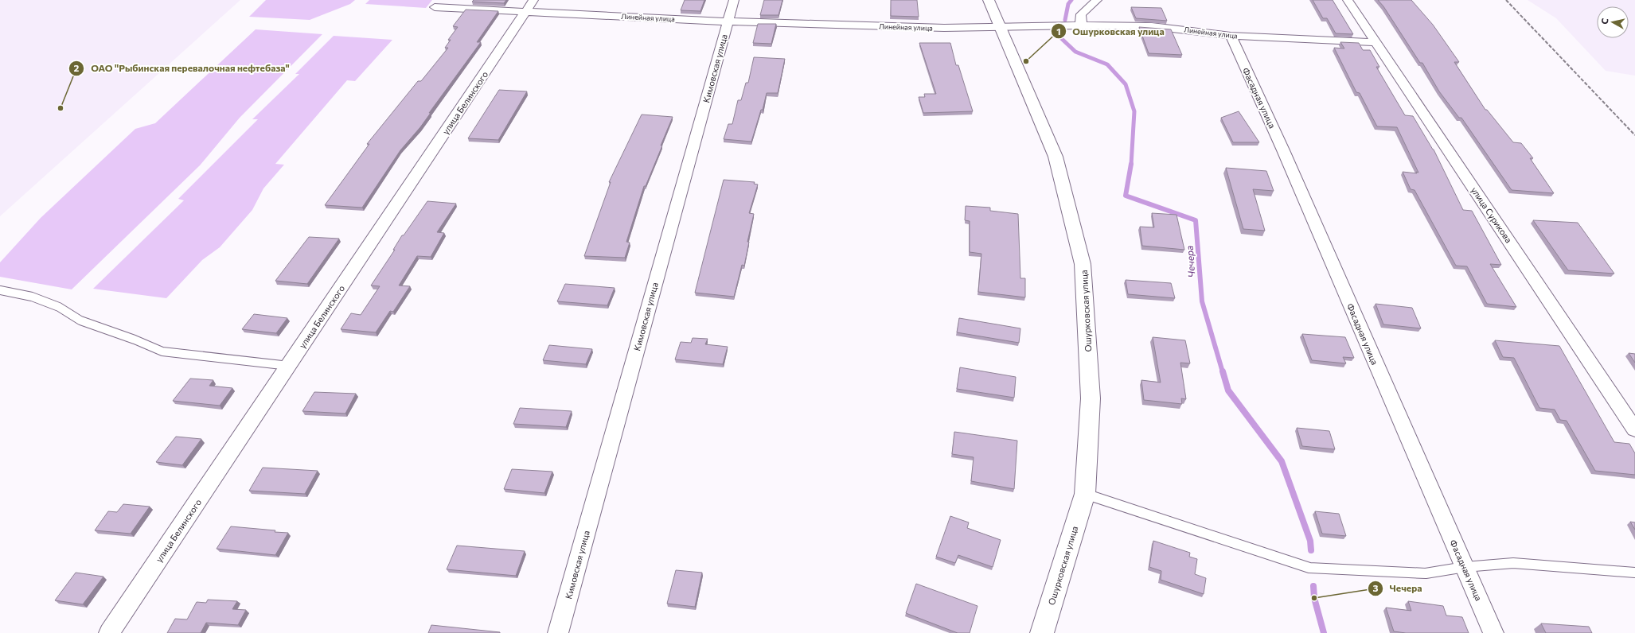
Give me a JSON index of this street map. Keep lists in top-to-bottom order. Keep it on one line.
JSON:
{"streets":{"street":["Линейная улица","Кимовская улица","Фасадная улица","улица Белинского","улица Сурикова","Ошурковская улица"]},"crossings":[["Линейная улица","Кимовская улица"],["Линейная улица","Фасадная улица"],["Линейная улица","улица Белинского"],["Линейная улица","улица Сурикова"],["Линейная улица","Ошурковская улица"]],"water":["Чечера"],"places":["Ошурковская улица","ОАО \"Рыбинская перевалочная нефтебаза\"","Чечера"],"north":"left"}
